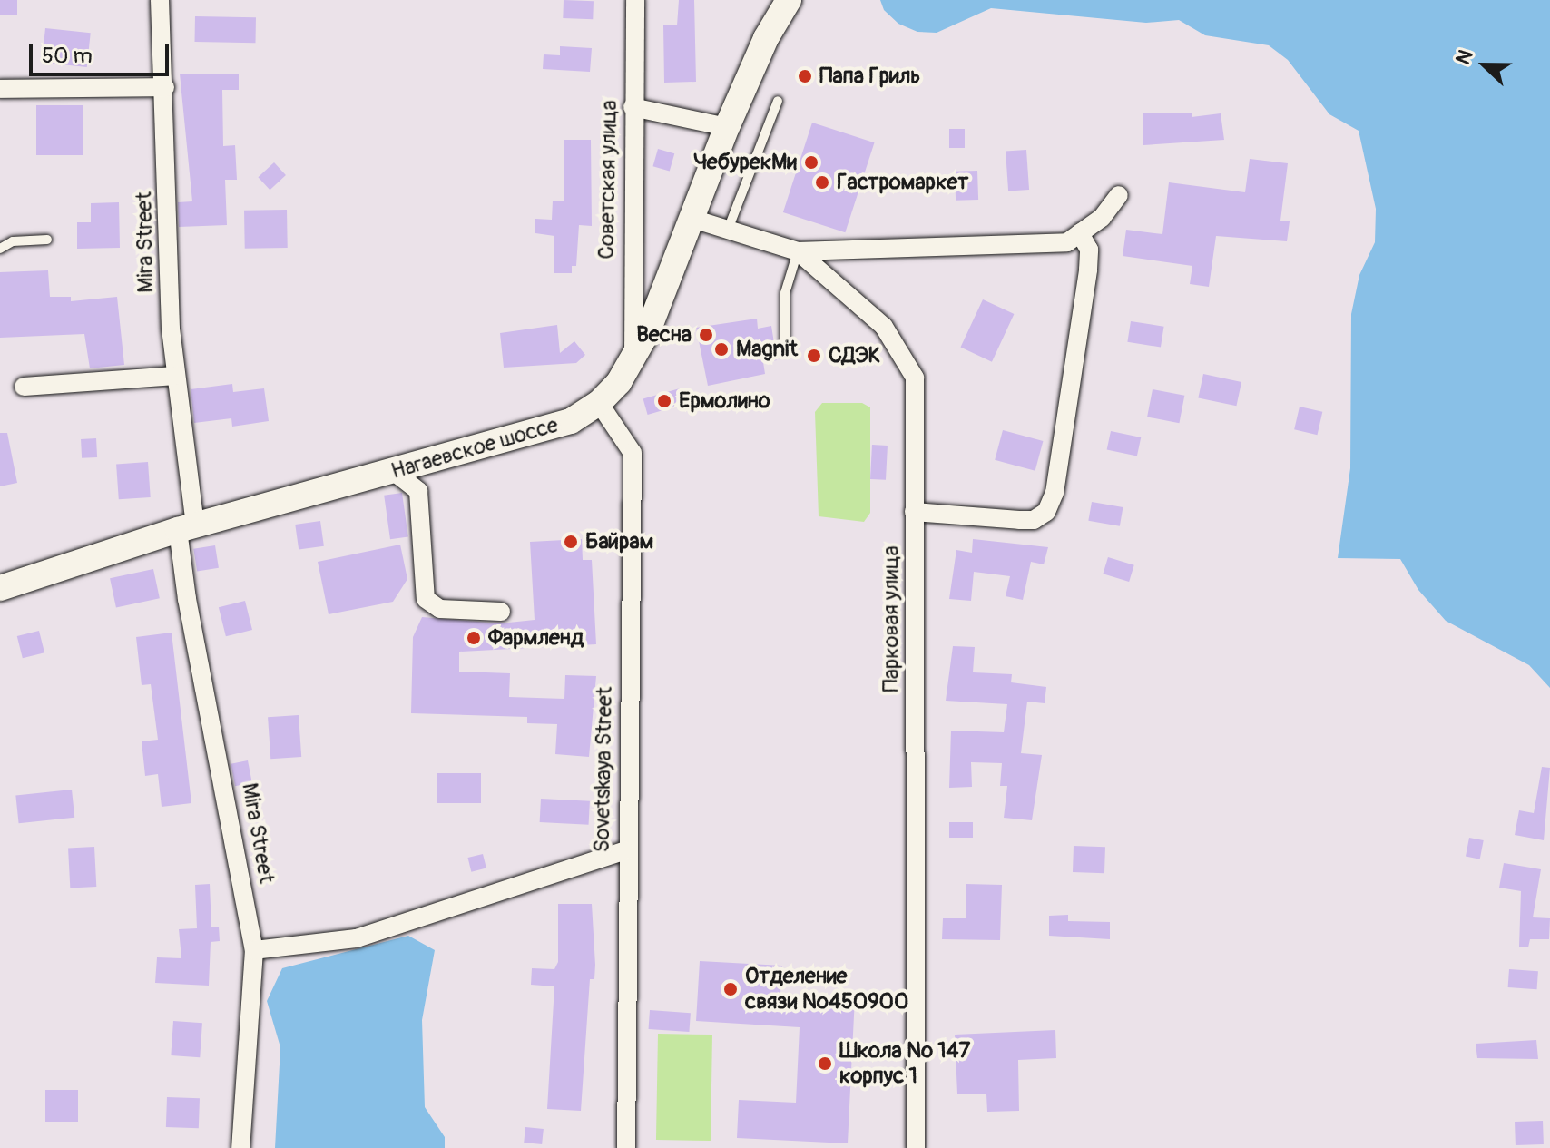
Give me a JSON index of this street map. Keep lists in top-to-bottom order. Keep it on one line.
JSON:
{"streets":{"street":["Советская улица","Mira Street","Нагаевское шоссе","Парковая улица","Sovetskaya Street"]},"crossings":[["Советская улица","Нагаевское шоссе"],["Mira Street","Нагаевское шоссе"],["Нагаевское шоссе","Парковая улица"],["Нагаевское шоссе","Sovetskaya Street"]],"places":["Папа Гриль","ЧебурекМи","Гастромаркет","Весна","Magnit","СДЭК","Ермолино","Байрам","Фармленд","Отделение связи №450900","Школа № 147 корпус 1"],"scale_bar":"50 m","north":"left"}
